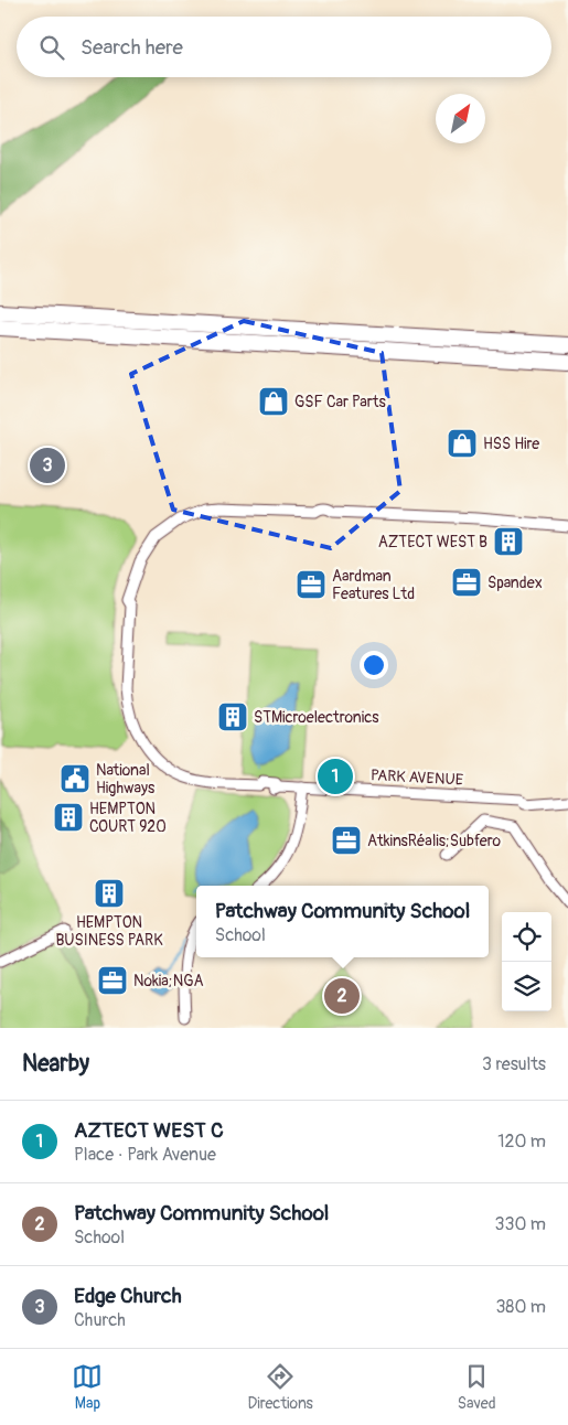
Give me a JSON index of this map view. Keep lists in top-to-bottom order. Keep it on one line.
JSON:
{"streets":{"street":["PARK AVENUE"]},"places":{"shop":["GSF Car Parts","HSS Hire"],"building":["AZTECT WEST B","STMicroelectronics","HEMPTON COURT 920","HEMPTON BUSINESS PARK"],"office":["Spandex","Aardman Features Ltd","AtkinsRéalis;Subfero","Nokia;NGA"],"public building":["National Highways"]},"north":"top right","page":{"search":"Search here","pins":["3","1","2"],"popup":["Patchway Community School","School"],"heading":["Nearby","3 results"],"list":[{"mark":"1","name":"AZTECT WEST C","note":"Place · Park Avenue","value":"120 m"},{"mark":"2","name":"Patchway Community School","note":"School","value":"330 m"},{"mark":"3","name":"Edge Church","note":"Church","value":"380 m"}],"nav":["Map","Directions","Saved"]}}
